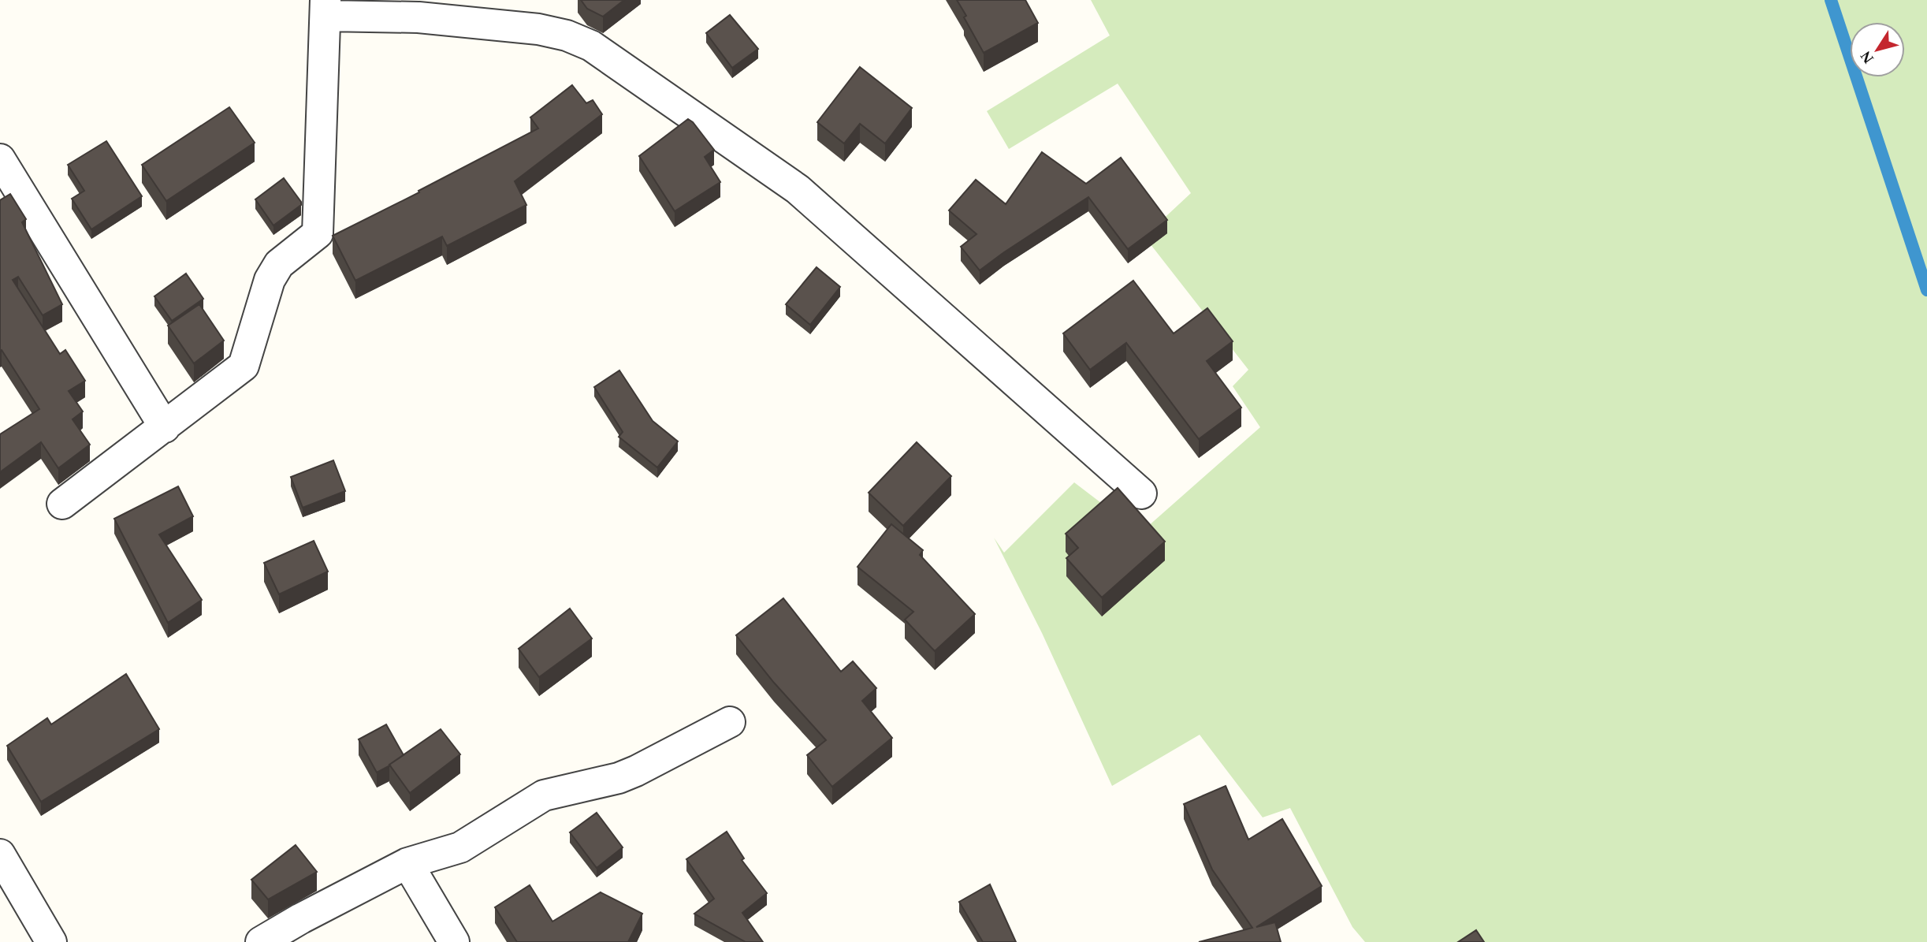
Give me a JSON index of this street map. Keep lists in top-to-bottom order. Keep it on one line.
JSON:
{"north":"bottom left"}
